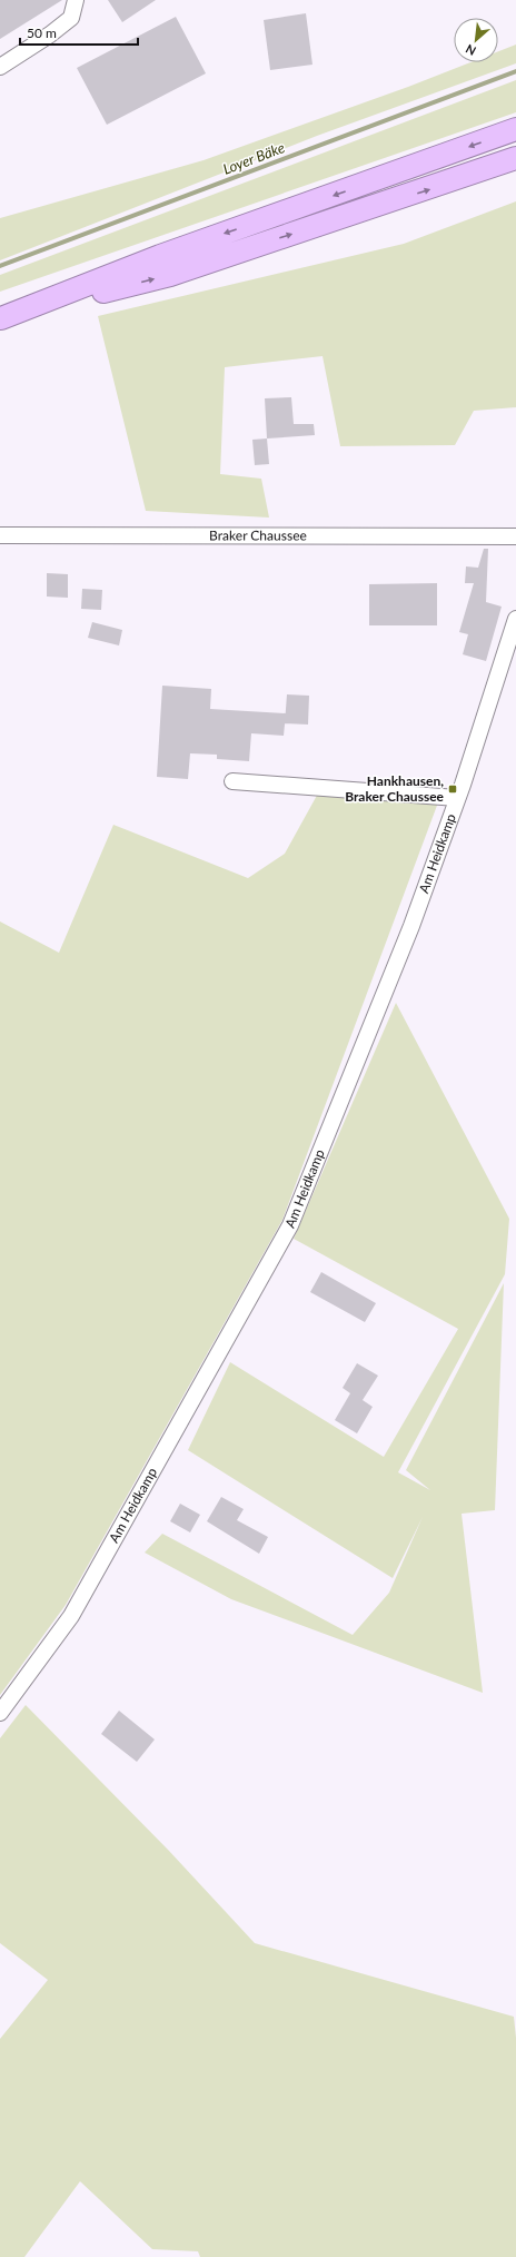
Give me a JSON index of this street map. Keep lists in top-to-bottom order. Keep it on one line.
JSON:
{"streets":{"street":["Braker Chaussee","Am Heidkamp"]},"water":["Loyer Bäke"],"places":{"transit":["Hankhausen, Braker Chaussee"]},"scale_bar":"50 m","north":"bottom left"}
